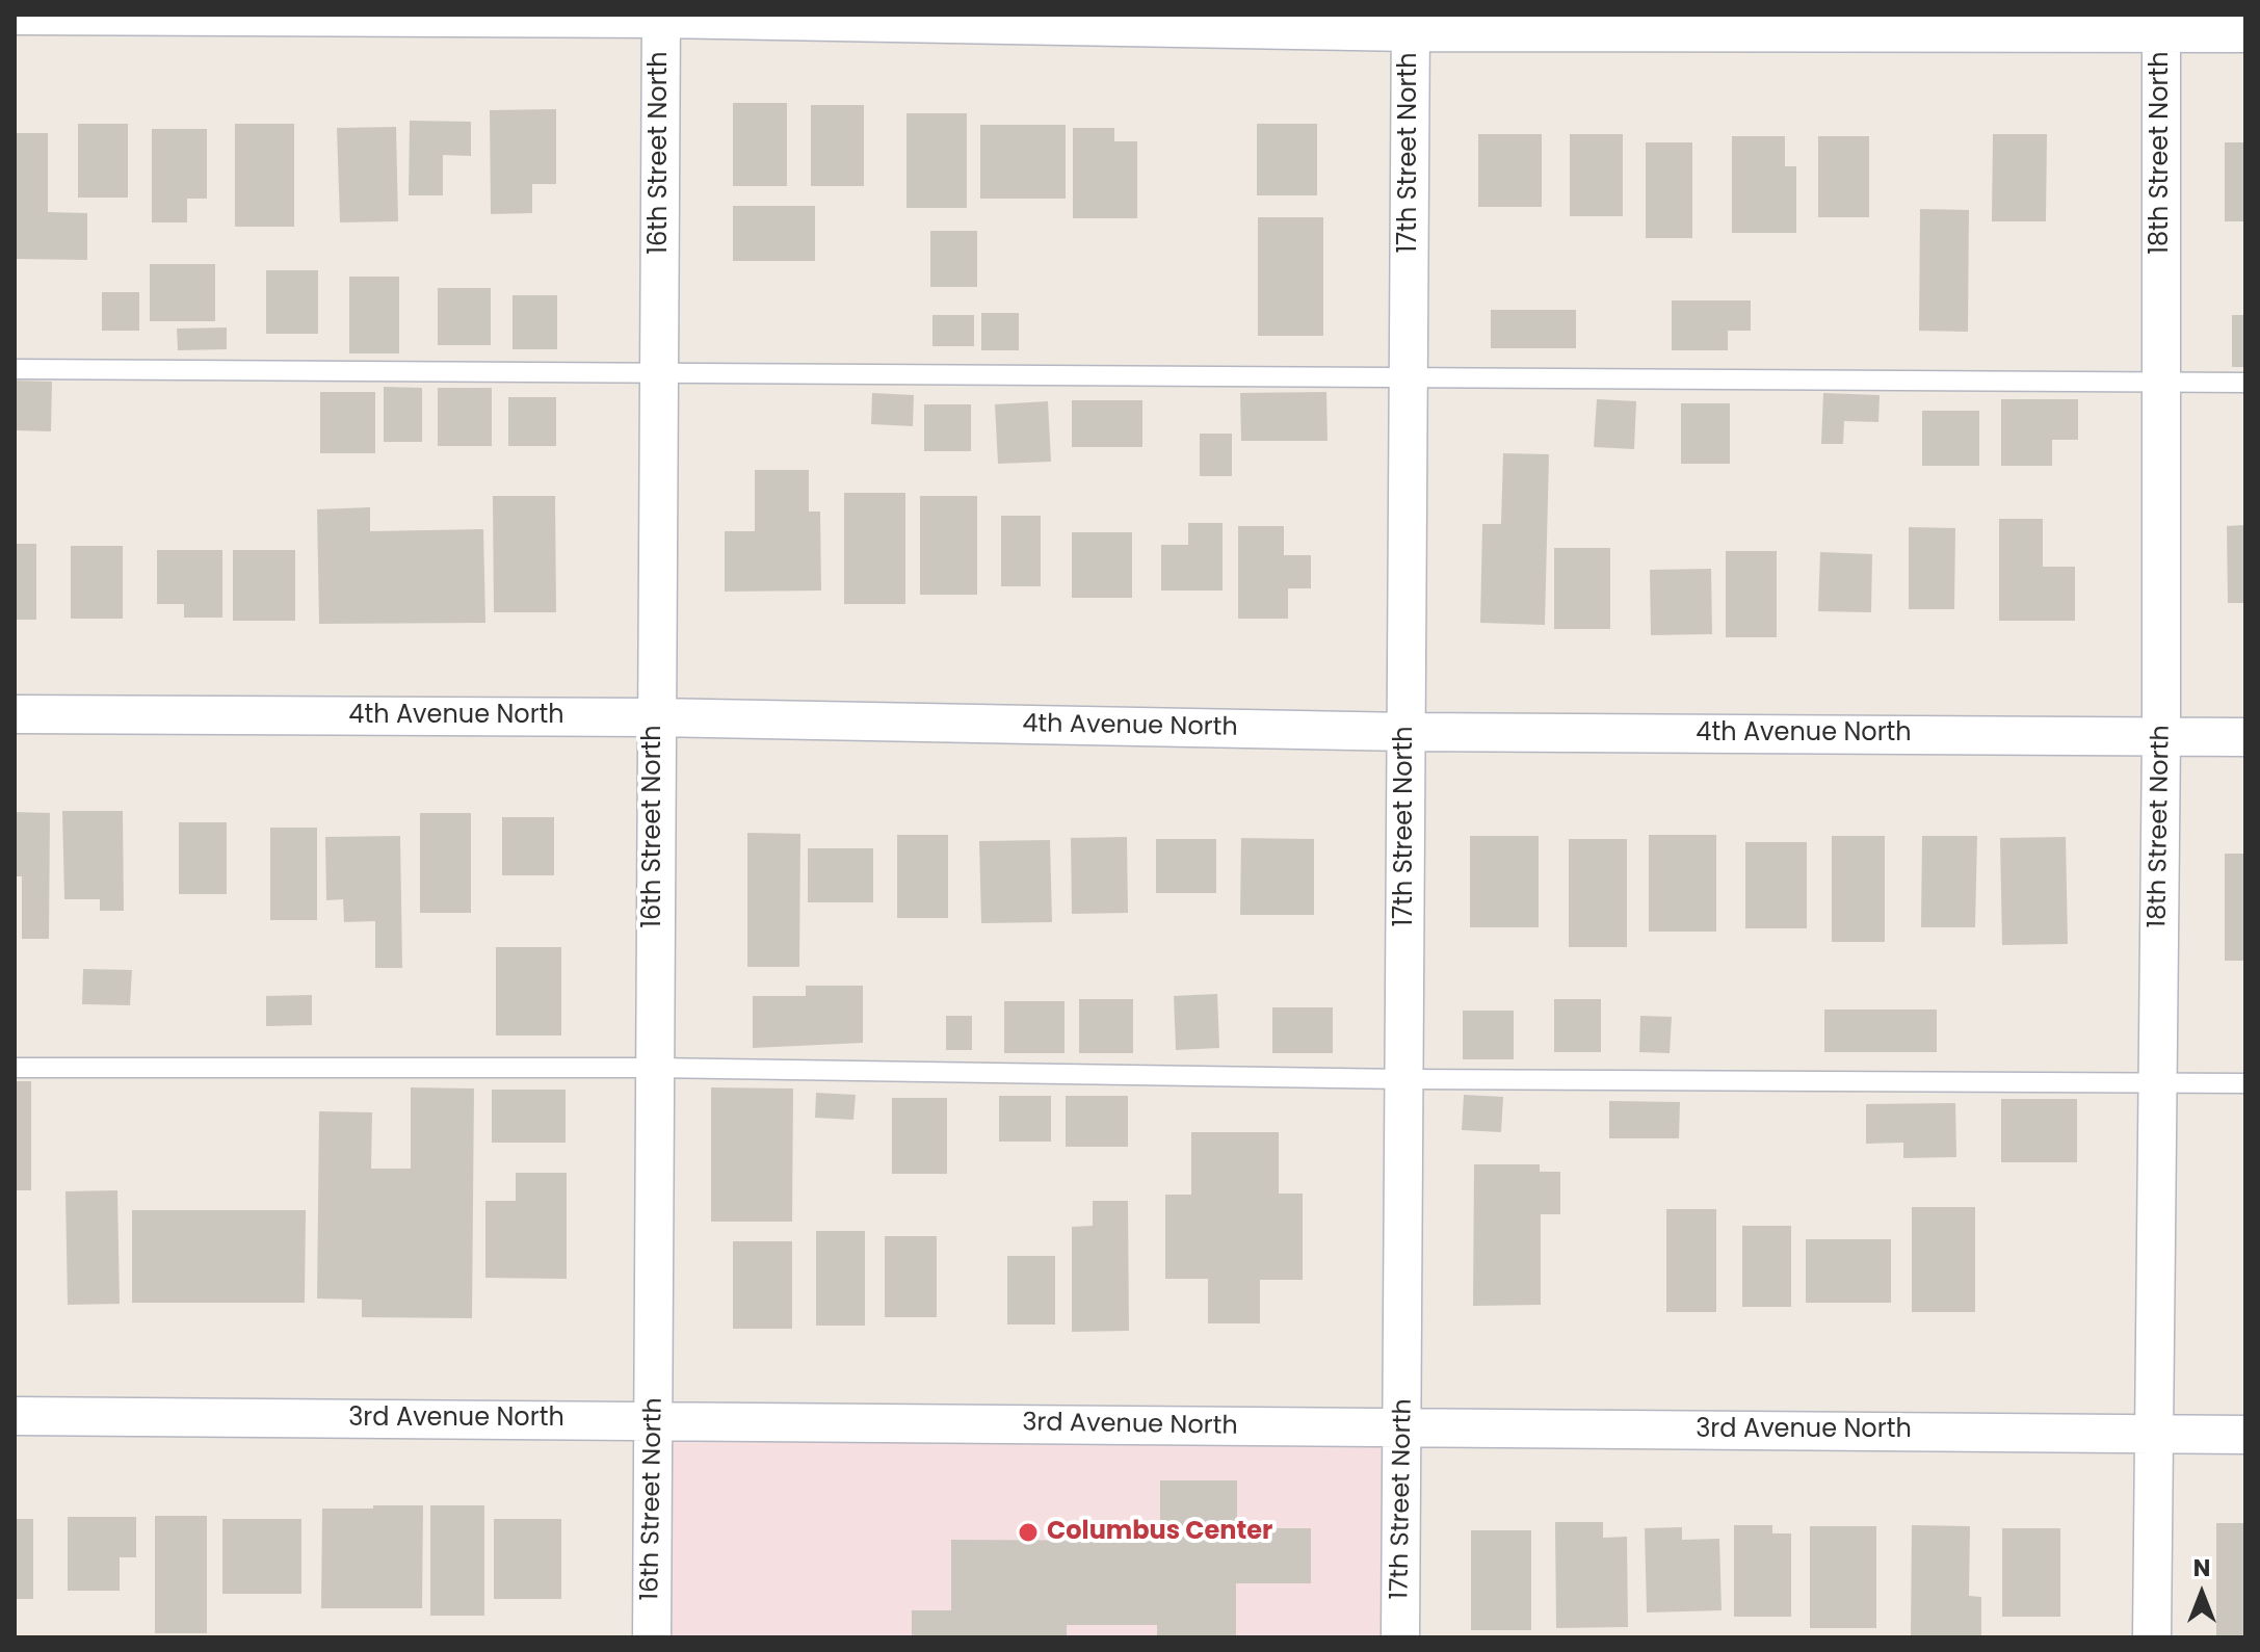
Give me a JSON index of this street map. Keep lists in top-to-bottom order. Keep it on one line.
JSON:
{"streets":{"street":["16th Street North","17th Street North","18th Street North","4th Avenue North","3rd Avenue North"]},"crossings":[["16th Street North","4th Avenue North"],["16th Street North","3rd Avenue North"],["17th Street North","4th Avenue North"],["17th Street North","3rd Avenue North"],["18th Street North","4th Avenue North"],["18th Street North","3rd Avenue North"]],"places":["Columbus Center"],"north":"top"}
